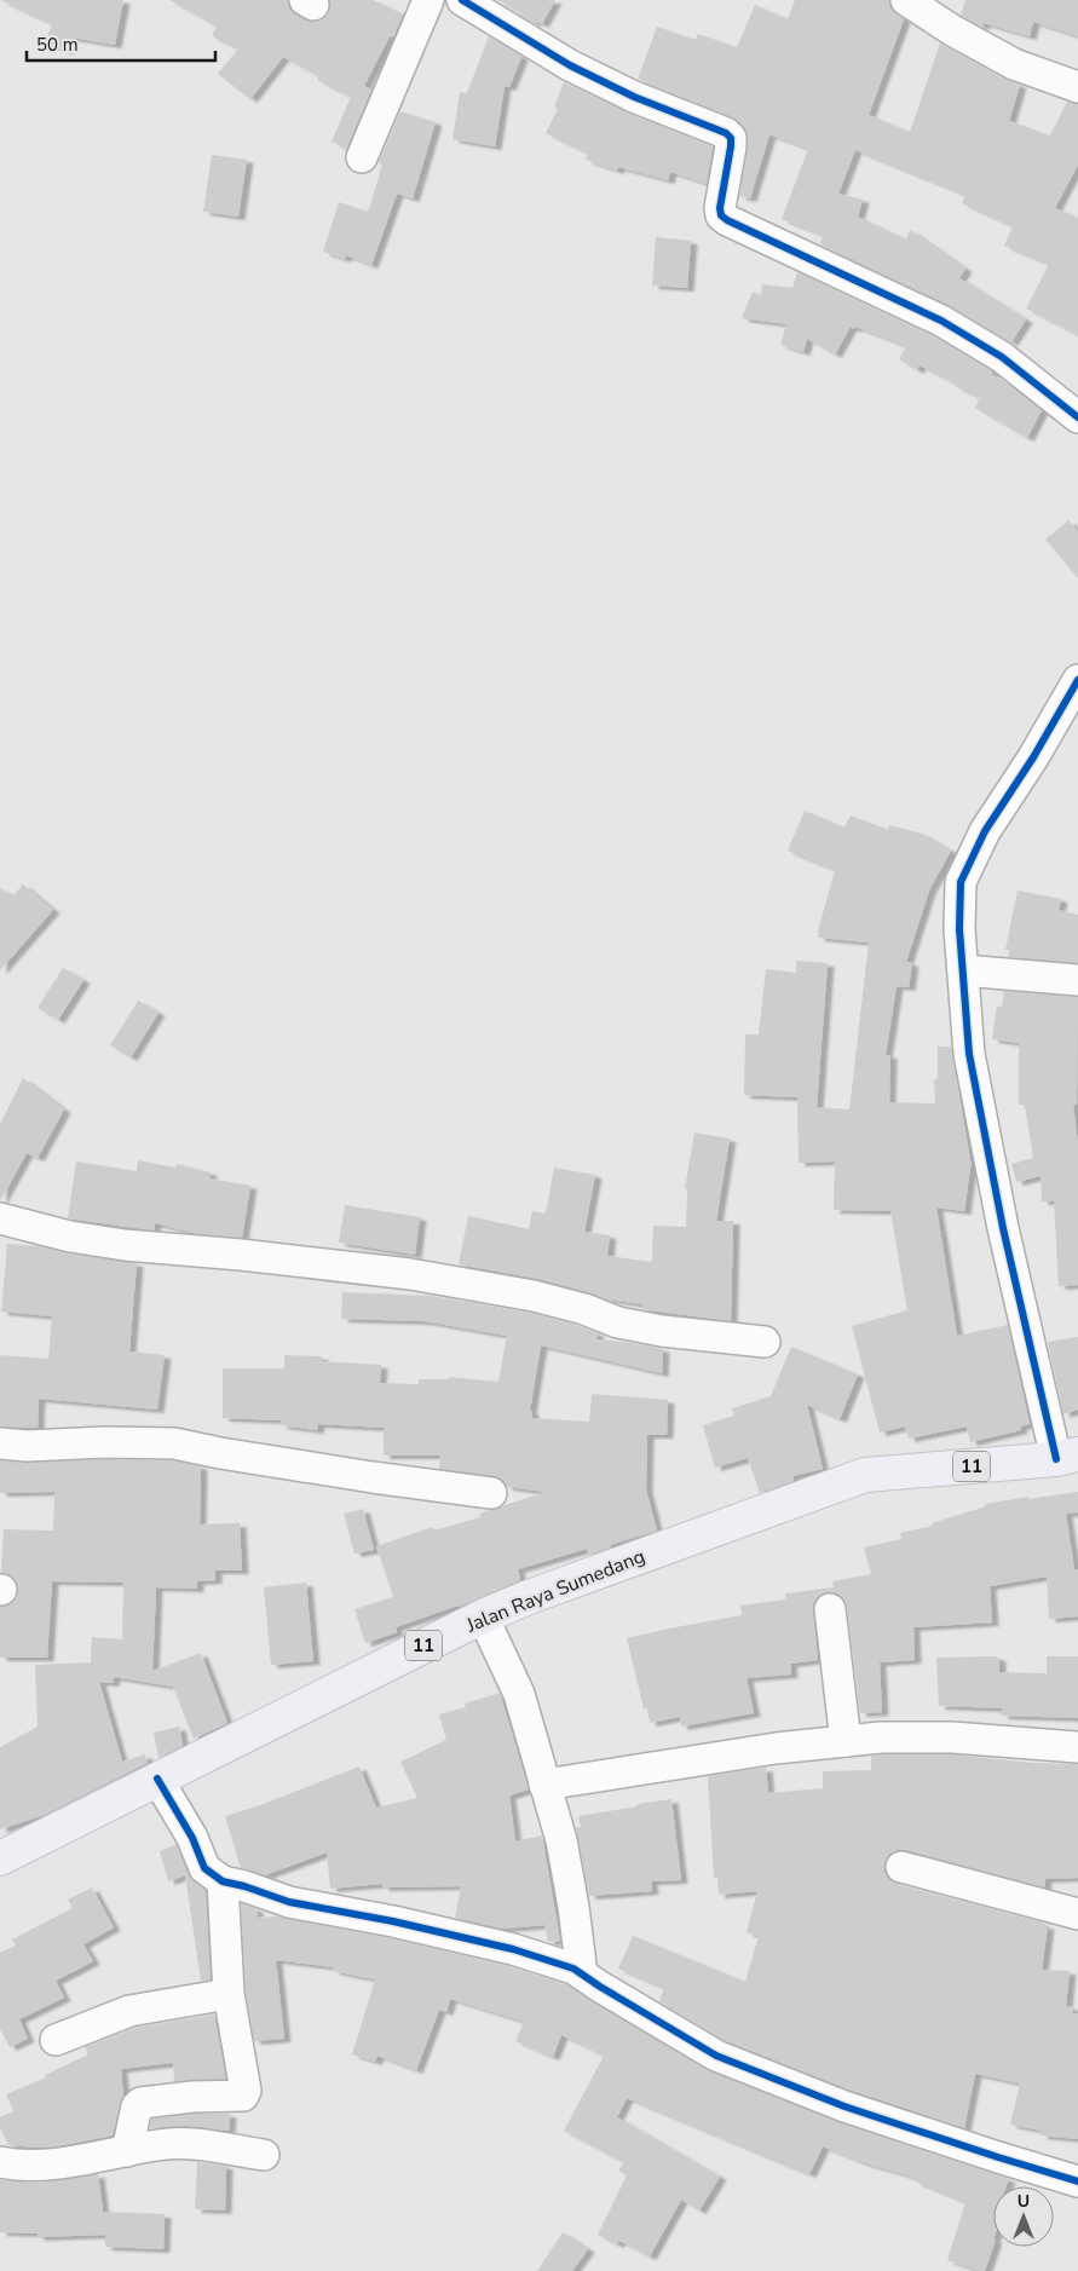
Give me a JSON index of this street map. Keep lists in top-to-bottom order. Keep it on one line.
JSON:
{"streets":{"highway":["11","Jalan Raya Sumedang"]},"scale_bar":"50 m","north":"top"}
